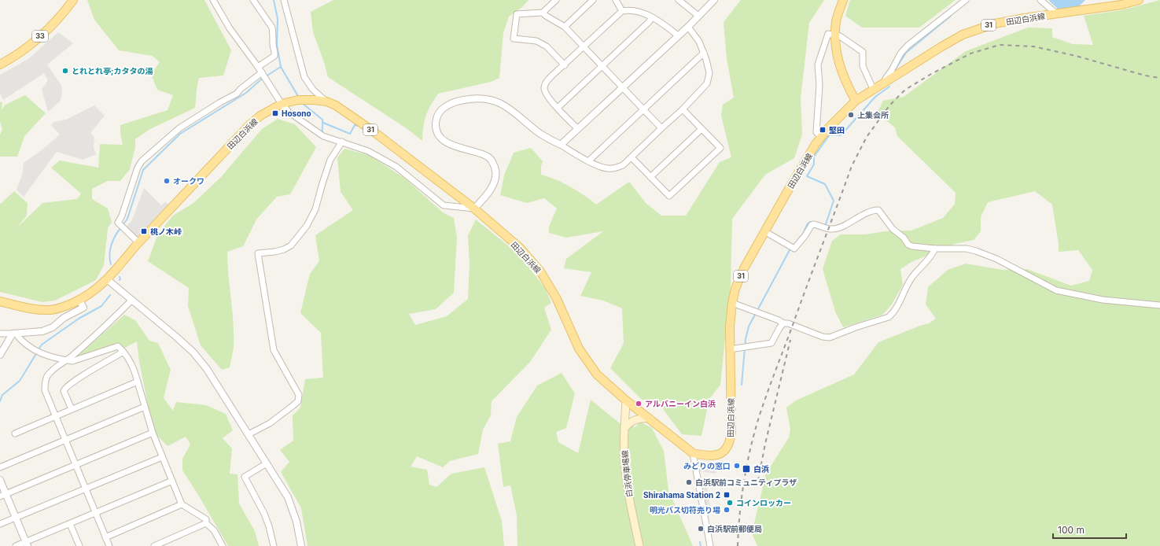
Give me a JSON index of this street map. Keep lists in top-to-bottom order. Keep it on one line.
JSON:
{"streets":{"main road":["田辺白浜線","31","33","白浜停車場線"]},"crossings":[["田辺白浜線","白浜停車場線"]],"places":{"other":["とれとれ亭;カタタの湯","上集会所","オークワ","アルバニーイン白浜","みどりの窓口","白浜駅前コミュニティプラザ","コインロッカー","明光バス切符売り場","白浜駅前郵便局"],"transit":["Hosono","堅田","桃ノ木峠","白浜","Shirahama Station 2"]},"scale_bar":"100 m"}
